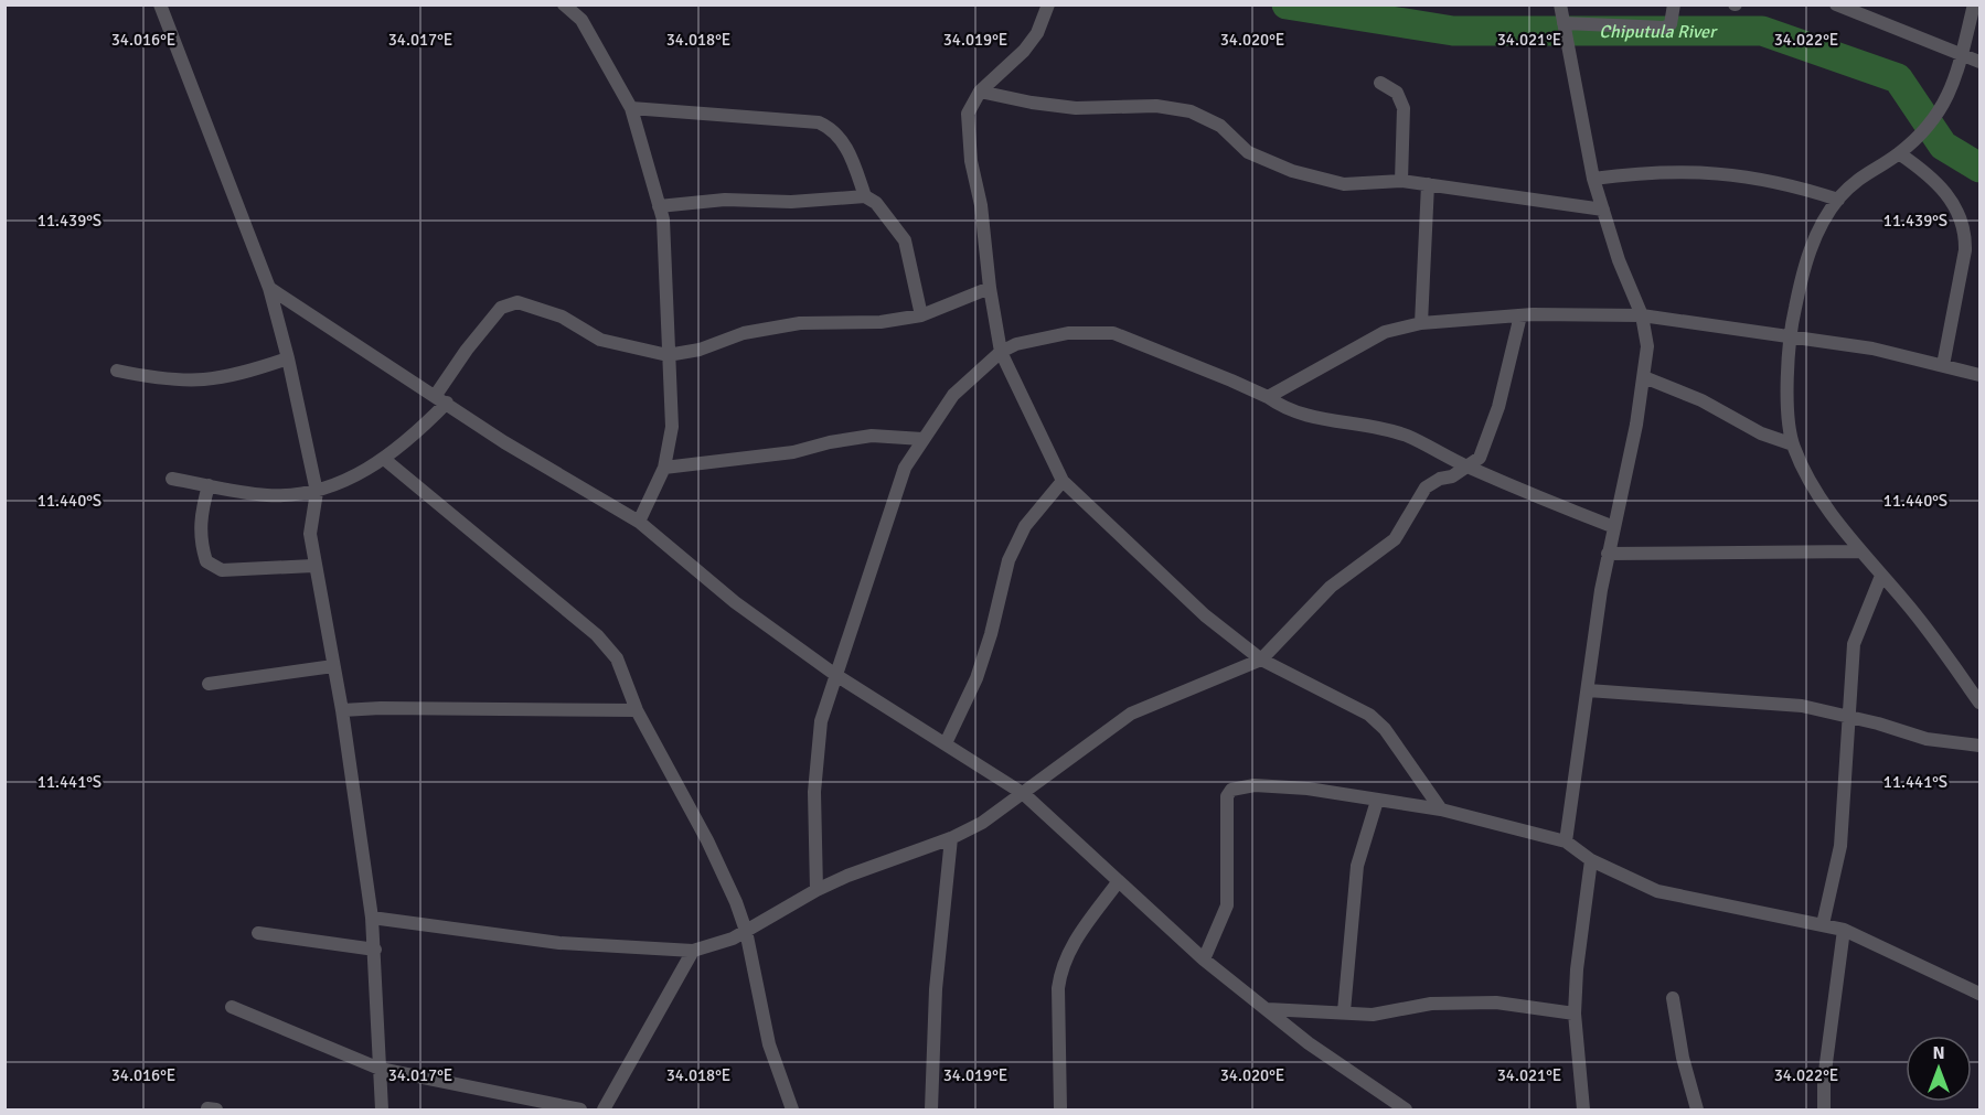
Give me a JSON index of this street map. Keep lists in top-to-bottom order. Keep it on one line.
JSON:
{"water":["Chiputula River"],"north":"top","coordinates":["34.016°E","34.017°E","34.018°E","34.019°E","34.020°E","34.021°E","34.022°E","11.439°S","11.440°S","11.441°S"]}
